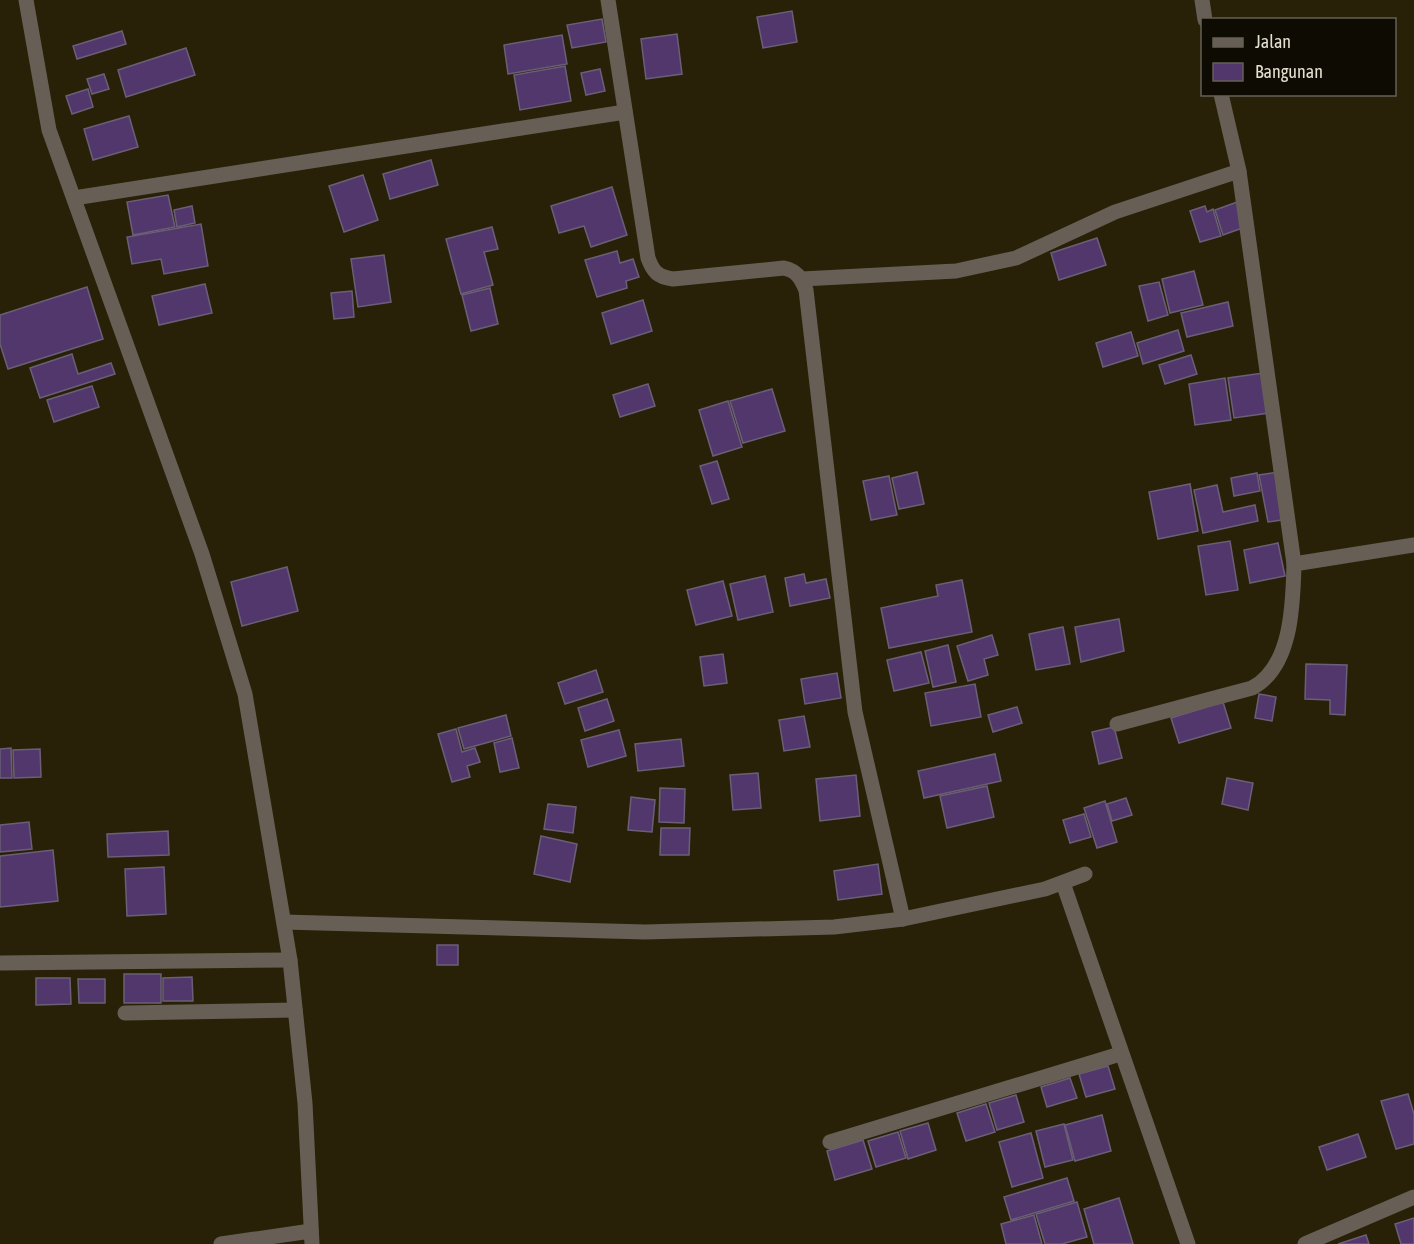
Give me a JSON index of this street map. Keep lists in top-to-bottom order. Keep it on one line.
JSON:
{"legend":["Jalan","Bangunan"]}
